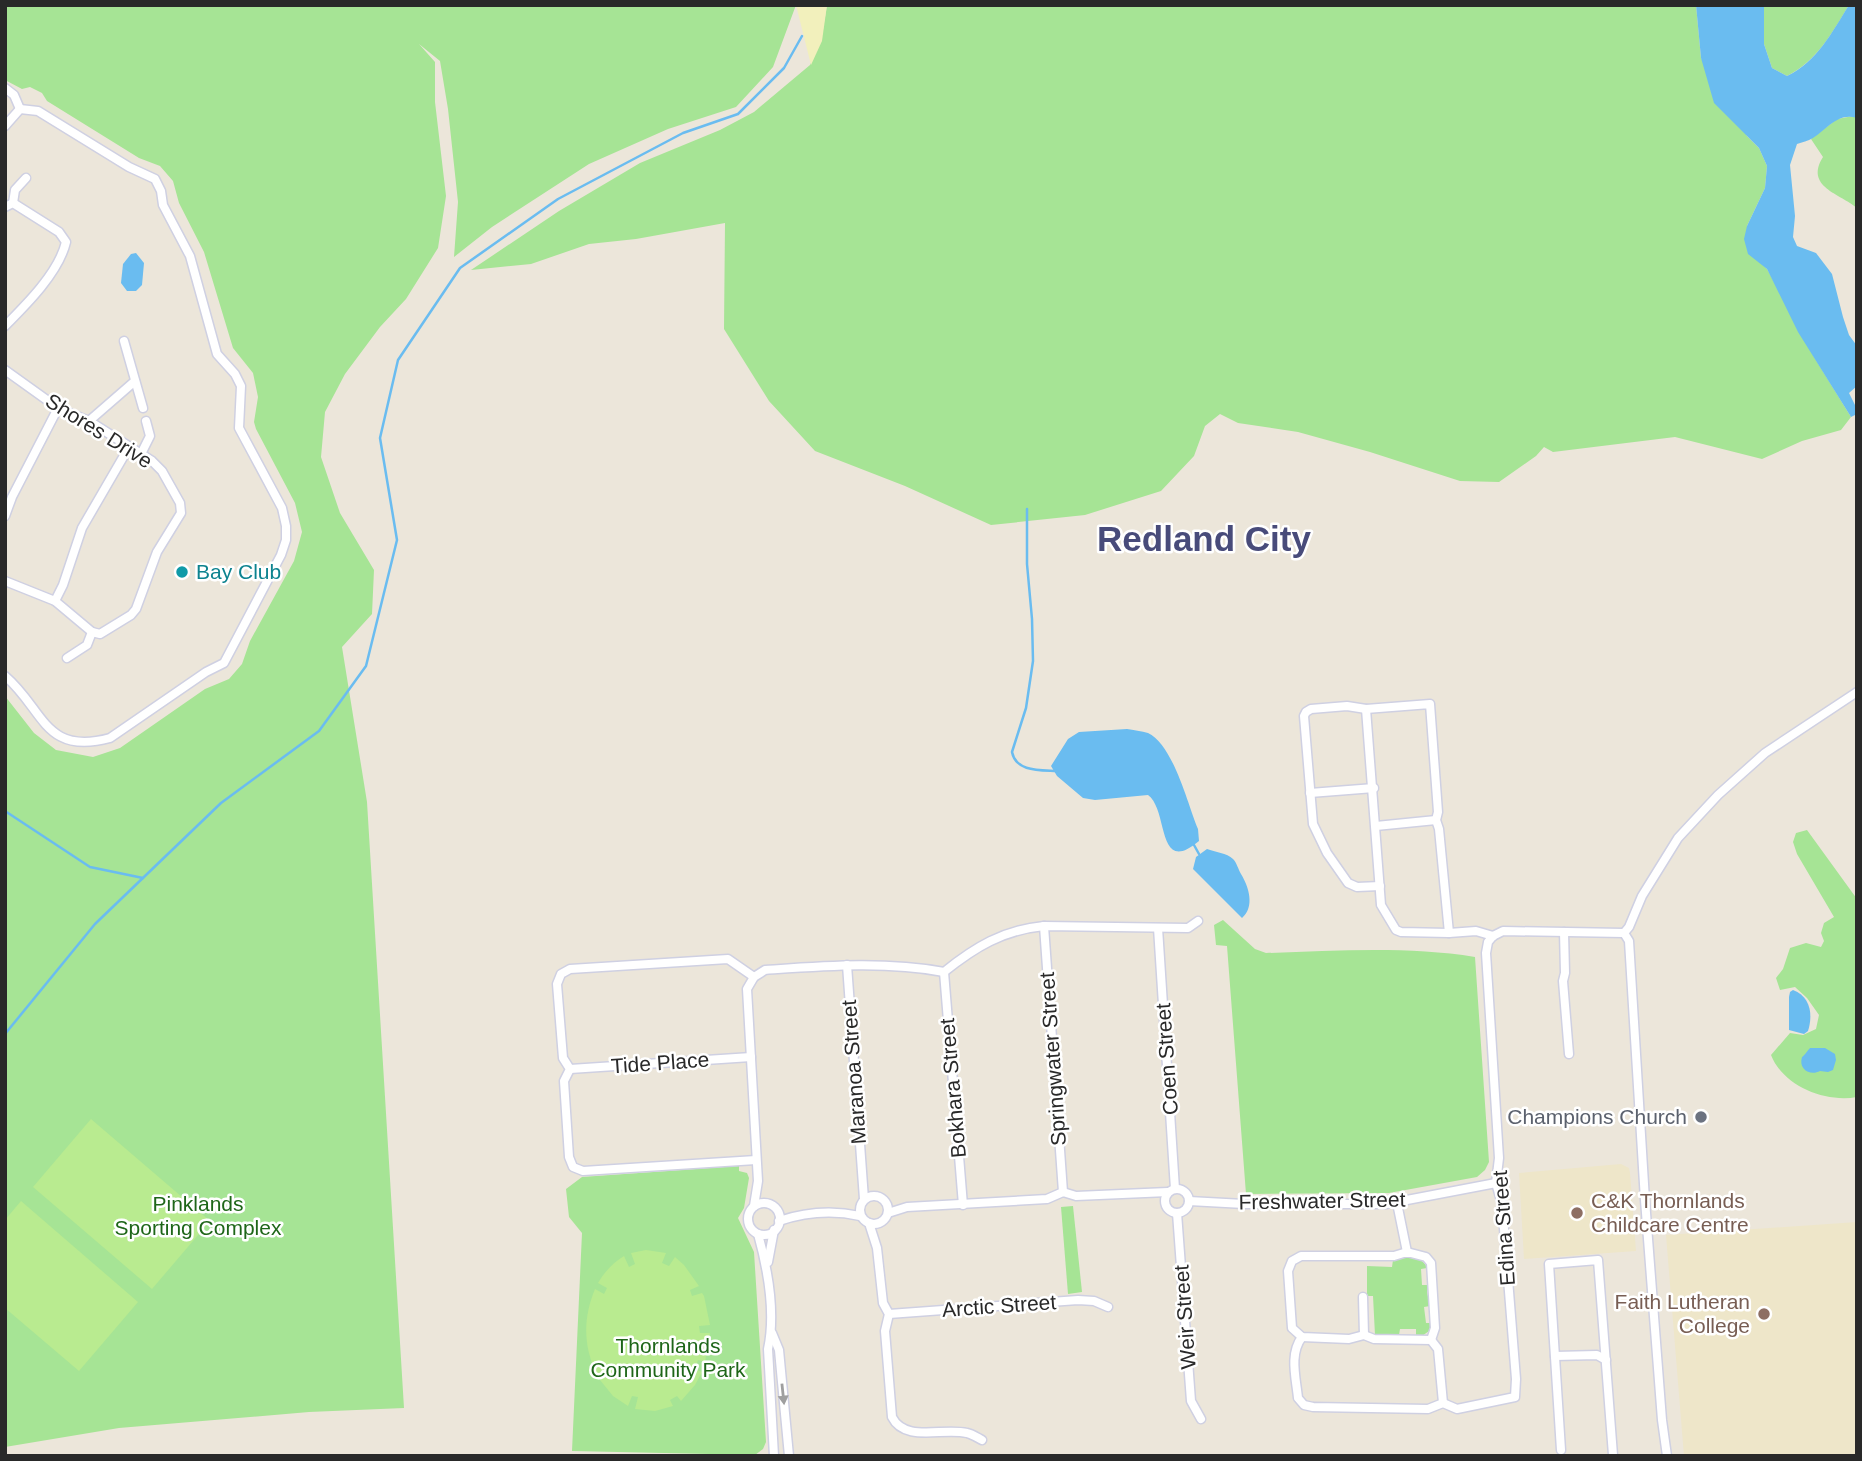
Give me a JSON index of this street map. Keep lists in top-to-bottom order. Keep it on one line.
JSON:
{"streets":{"street":["Shores Drive","Springwater Street","Coen Street","Tide Place","Maranoa Street","Bokhara Street","Freshwater Street","Edina Street","Arctic Street","Weir Street"]},"crossings":[["Coen Street","Freshwater Street"],["Coen Street","Weir Street"],["Freshwater Street","Edina Street"],["Freshwater Street","Weir Street"]],"districts":["Redland City"],"parks":["Pinklands Sporting Complex","Thornlands Community Park"],"places":["Bay Club","Champions Church","C&K Thornlands Childcare Centre","Faith Lutheran College"]}
